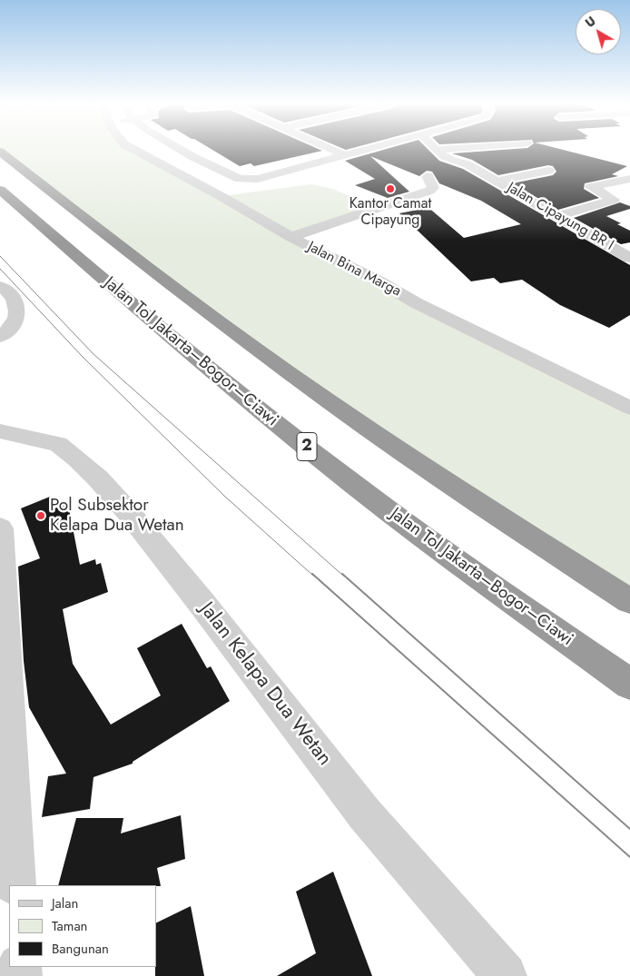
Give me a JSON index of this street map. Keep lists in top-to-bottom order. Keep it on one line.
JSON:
{"streets":{"highway":["Jalan Tol Jakarta–Bogor–Ciawi","2"],"street":["Jalan Cipayung BR I","Jalan Bina Marga","Jalan Kelapa Dua Wetan"]},"places":["Kantor Camat Cipayung","Pol Subsektor Kelapa Dua Wetan"],"legend":["Jalan","Taman","Bangunan"],"north":"top left"}
